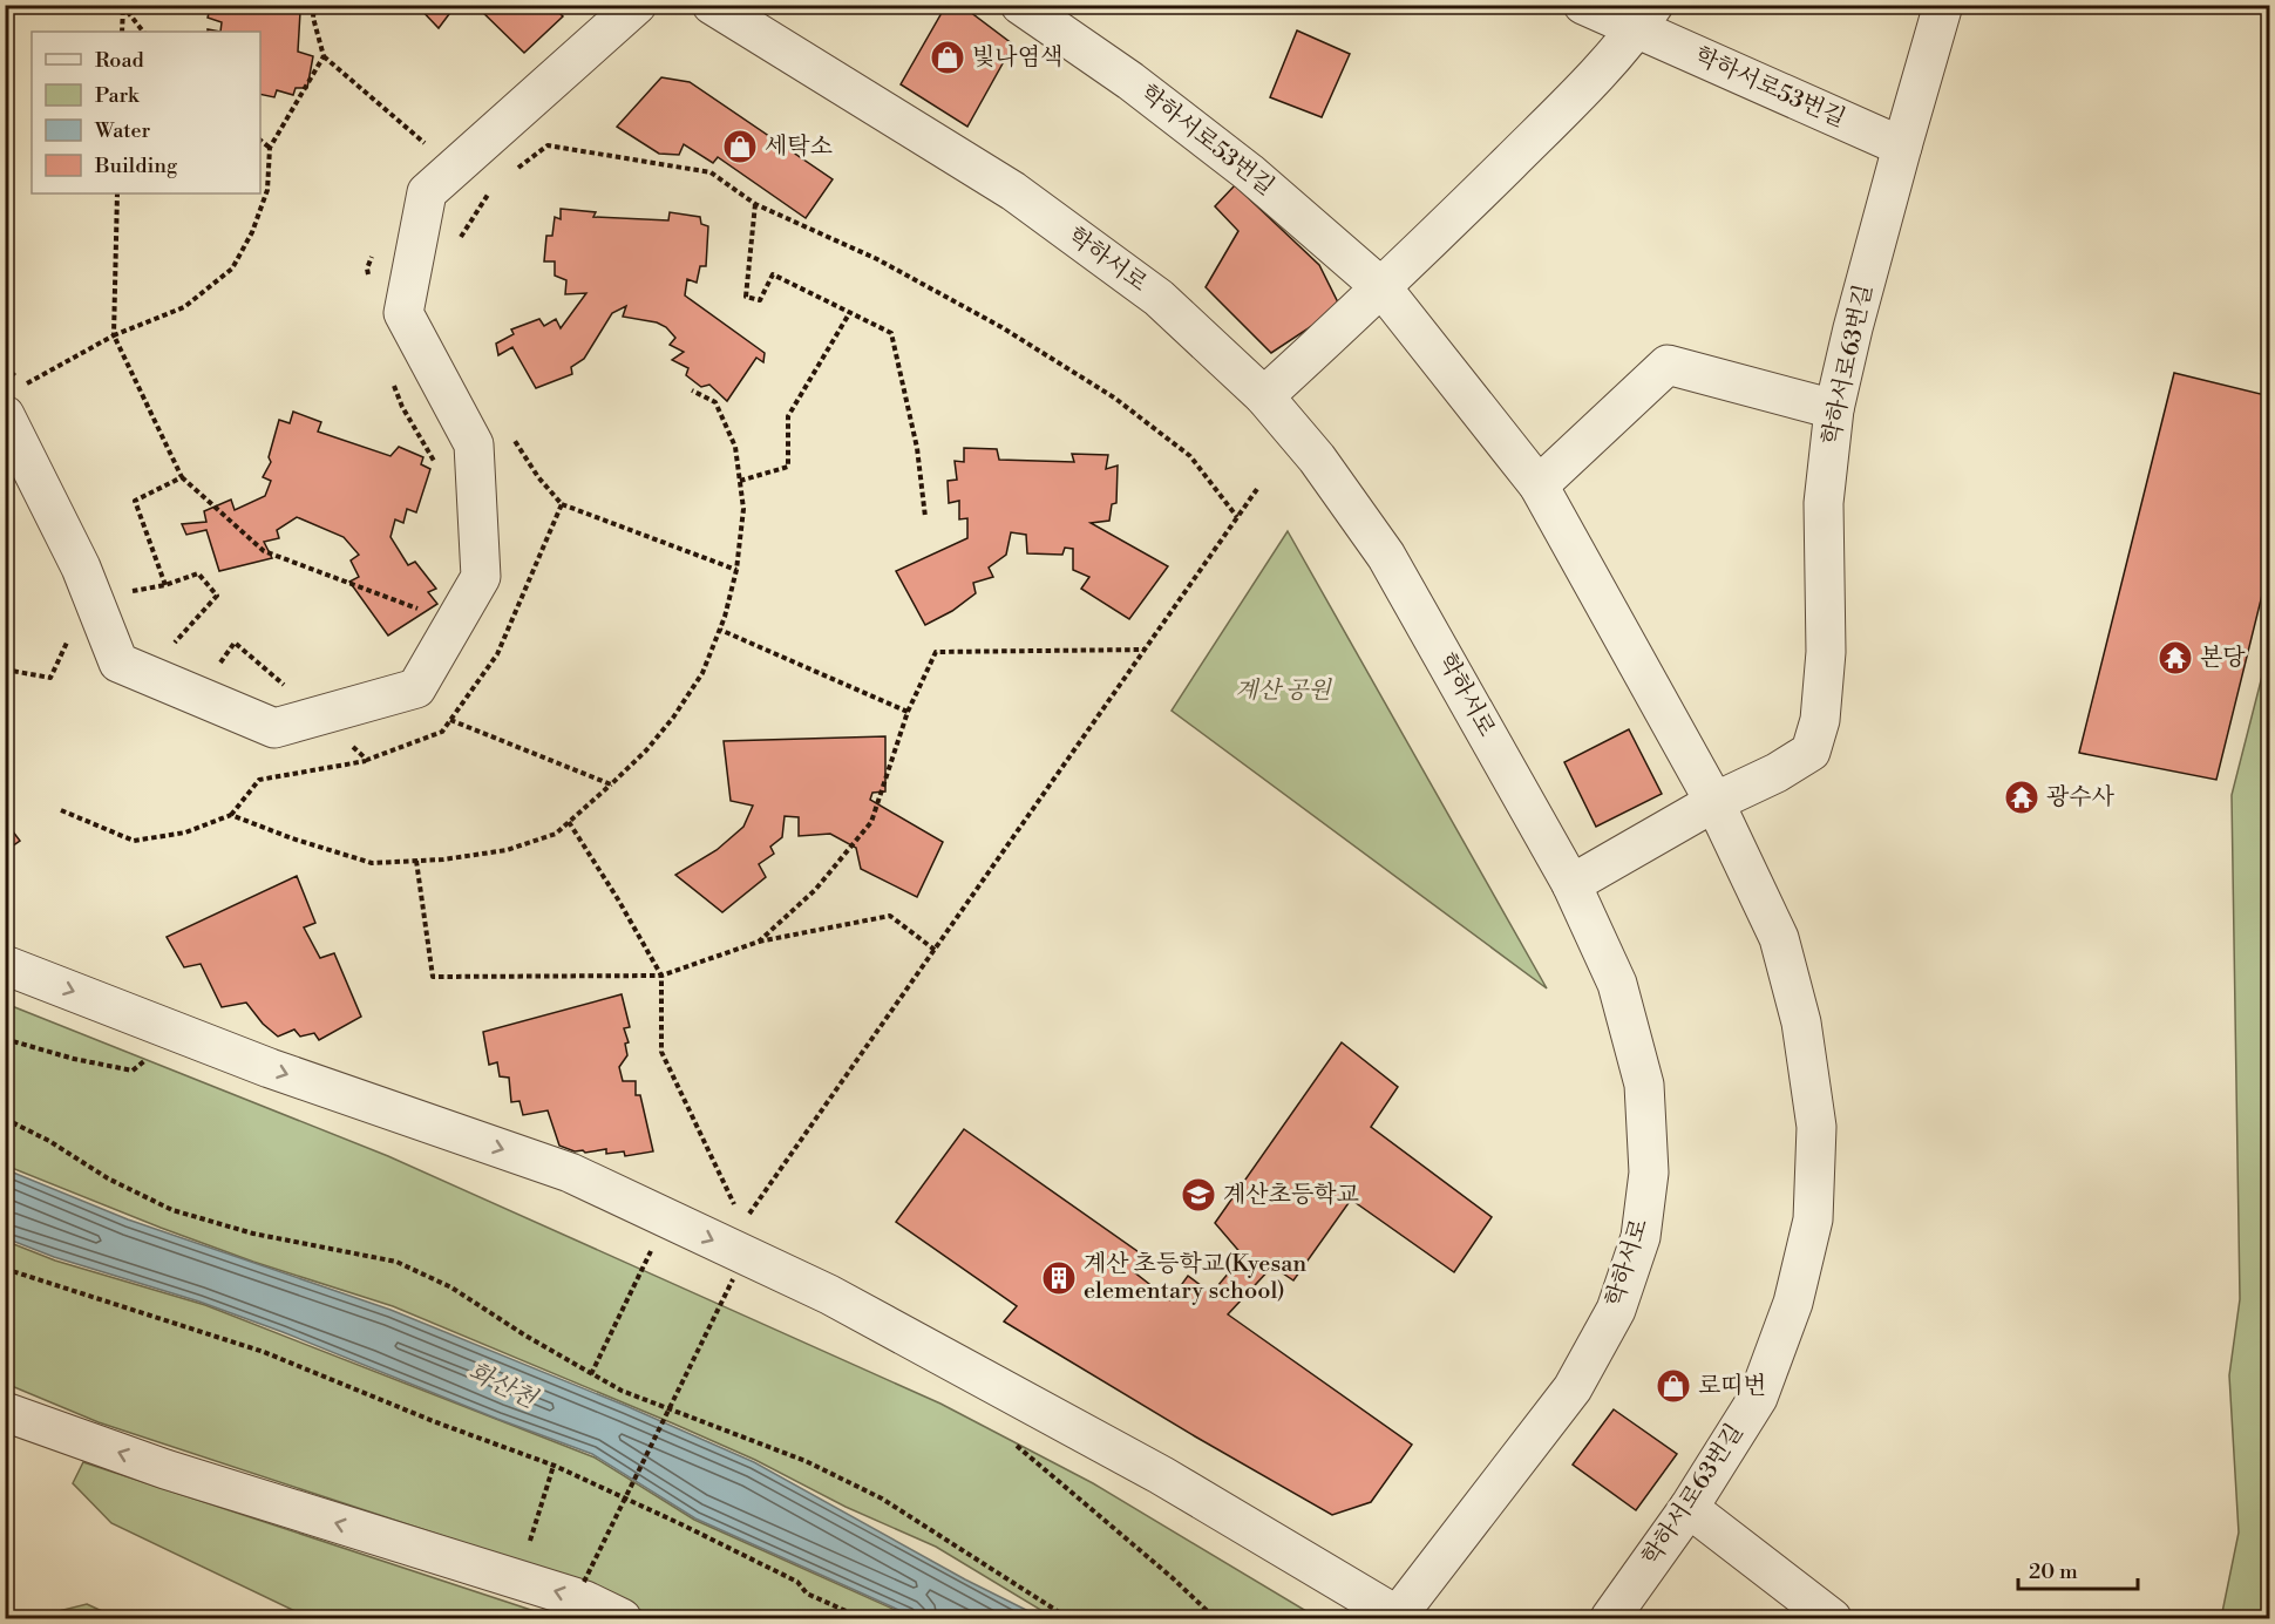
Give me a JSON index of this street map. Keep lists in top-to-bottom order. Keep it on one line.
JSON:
{"streets":{"street":["학하서로53번길","학하서로","학하서로63번길"]},"crossings":[["학하서로53번길","학하서로63번길"],["학하서로","학하서로63번길"]],"water":["화산천"],"parks":["계산 공원"],"places":{"shop":["빛나염색","세탁소","로띠번"],"temple":["본당","광수사"],"school or university":["계산초등학교"],"building":["계산 초등학교(Kyesan elementary school)"]},"legend":["Road","Park","Water","Building"],"scale_bar":"20 m"}
